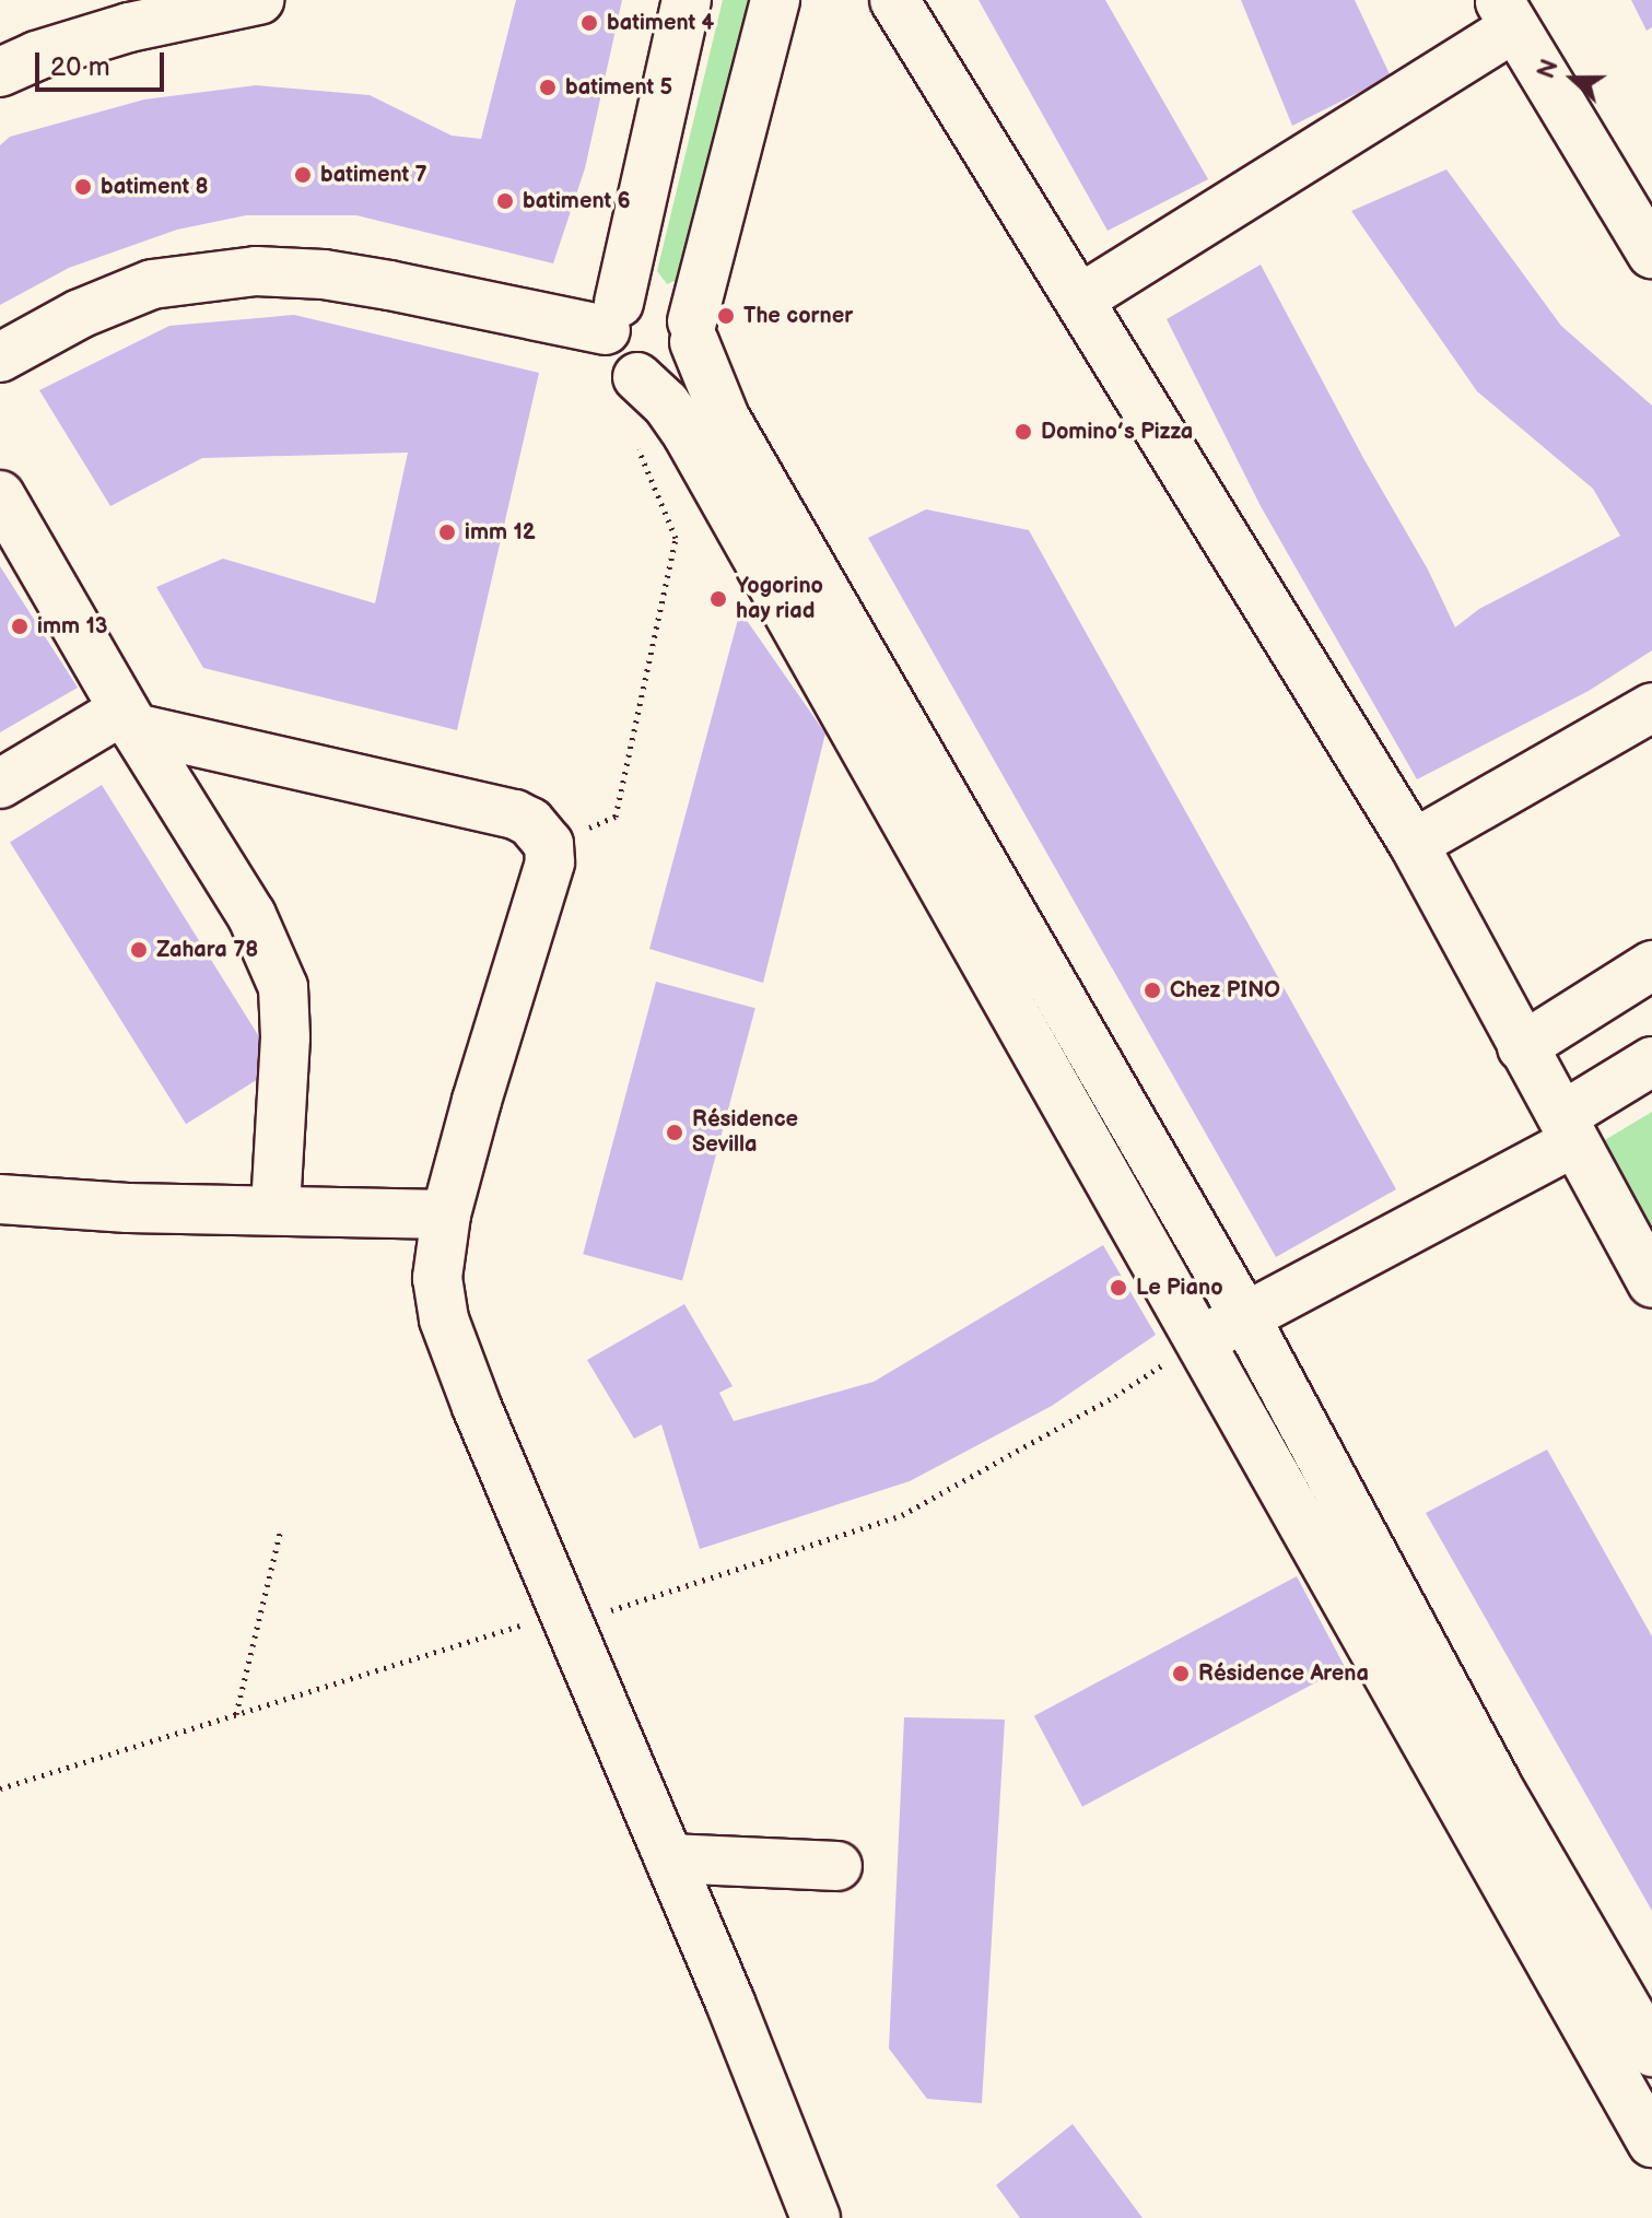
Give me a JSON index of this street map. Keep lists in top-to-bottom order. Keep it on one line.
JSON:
{"places":["batiment 4","batiment 5","batiment 7","batiment 8","batiment 6","The corner","Domino’s Pizza","imm 12","Yogorino hay riad","imm 13","Zahara 78","Chez PINO","Résidence Sevilla","Le Piano","Résidence Arena"],"scale_bar":"20 m","north":"left"}
